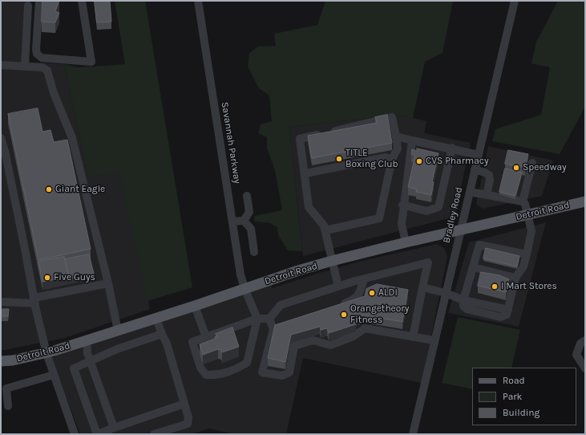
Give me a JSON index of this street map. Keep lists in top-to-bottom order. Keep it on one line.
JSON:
{"streets":{"main road":["Detroit Road"],"street":["Savannah Parkway","Bradley Road"]},"crossings":[["Savannah Parkway","Detroit Road"],["Detroit Road","Bradley Road"]],"places":["TITLE Boxing Club","CVS Pharmacy","Speedway","Giant Eagle","Five Guys","I Mart Stores","ALDI","Orangetheory Fitness"],"legend":["Road","Park","Building"]}
